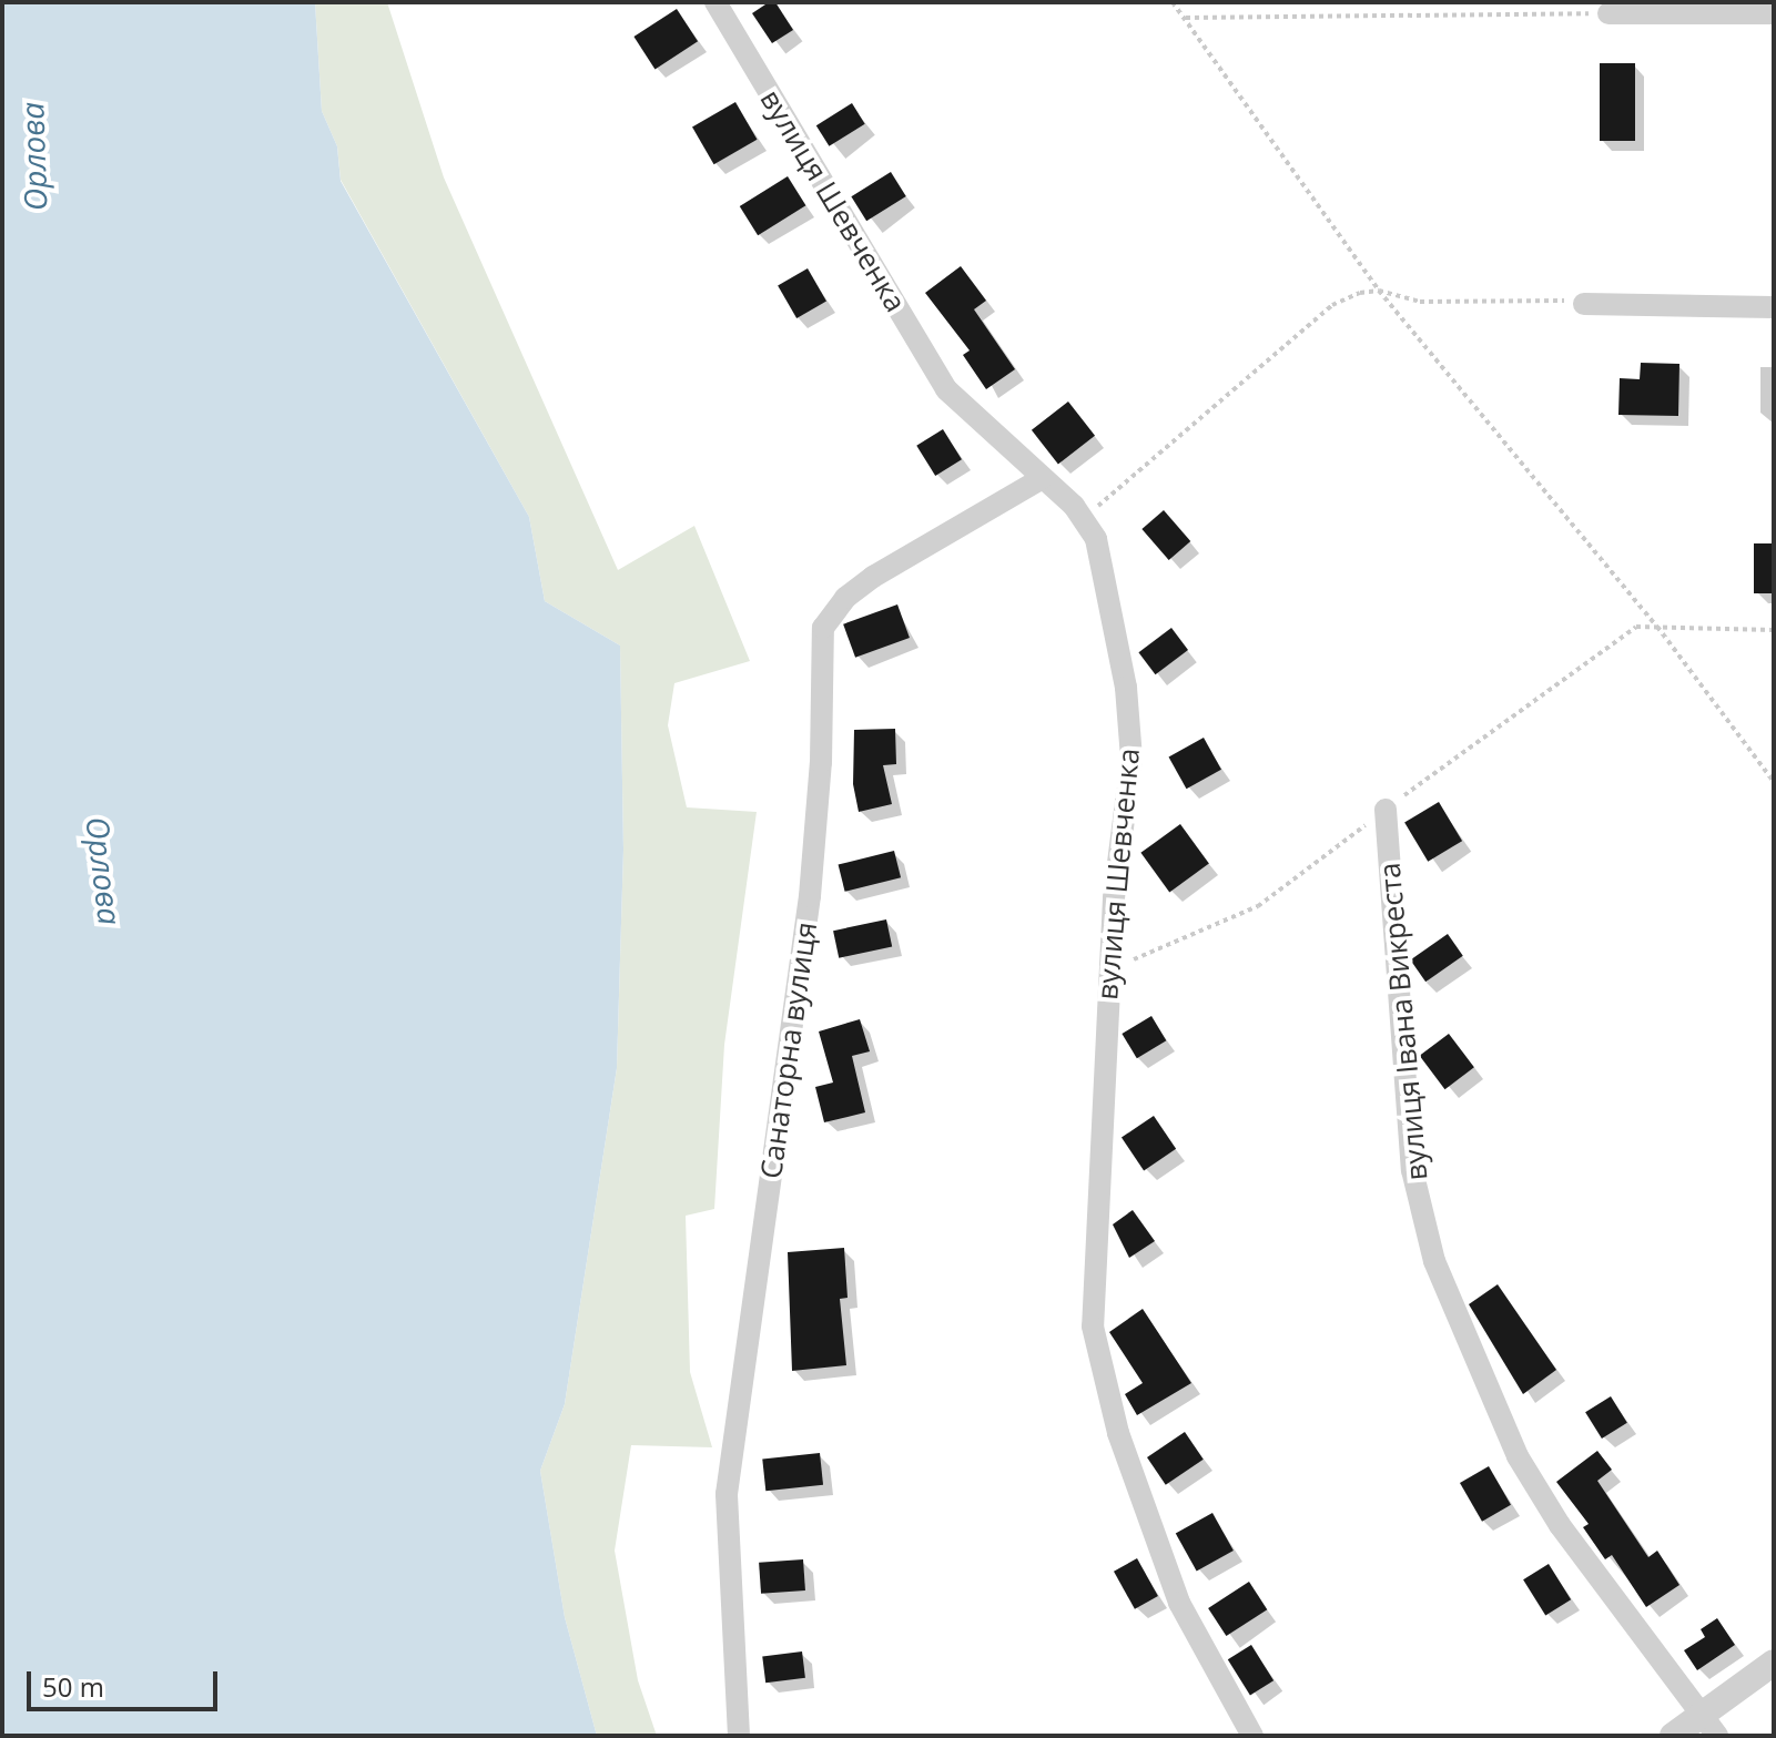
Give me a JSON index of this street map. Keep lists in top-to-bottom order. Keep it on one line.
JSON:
{"streets":{"street":["вулиця Шевченка","вулиця Івана Викреста","Санаторна вулиця"]},"crossings":[["вулиця Шевченка","Санаторна вулиця"]],"water":["Орлова"],"scale_bar":"50 m"}
